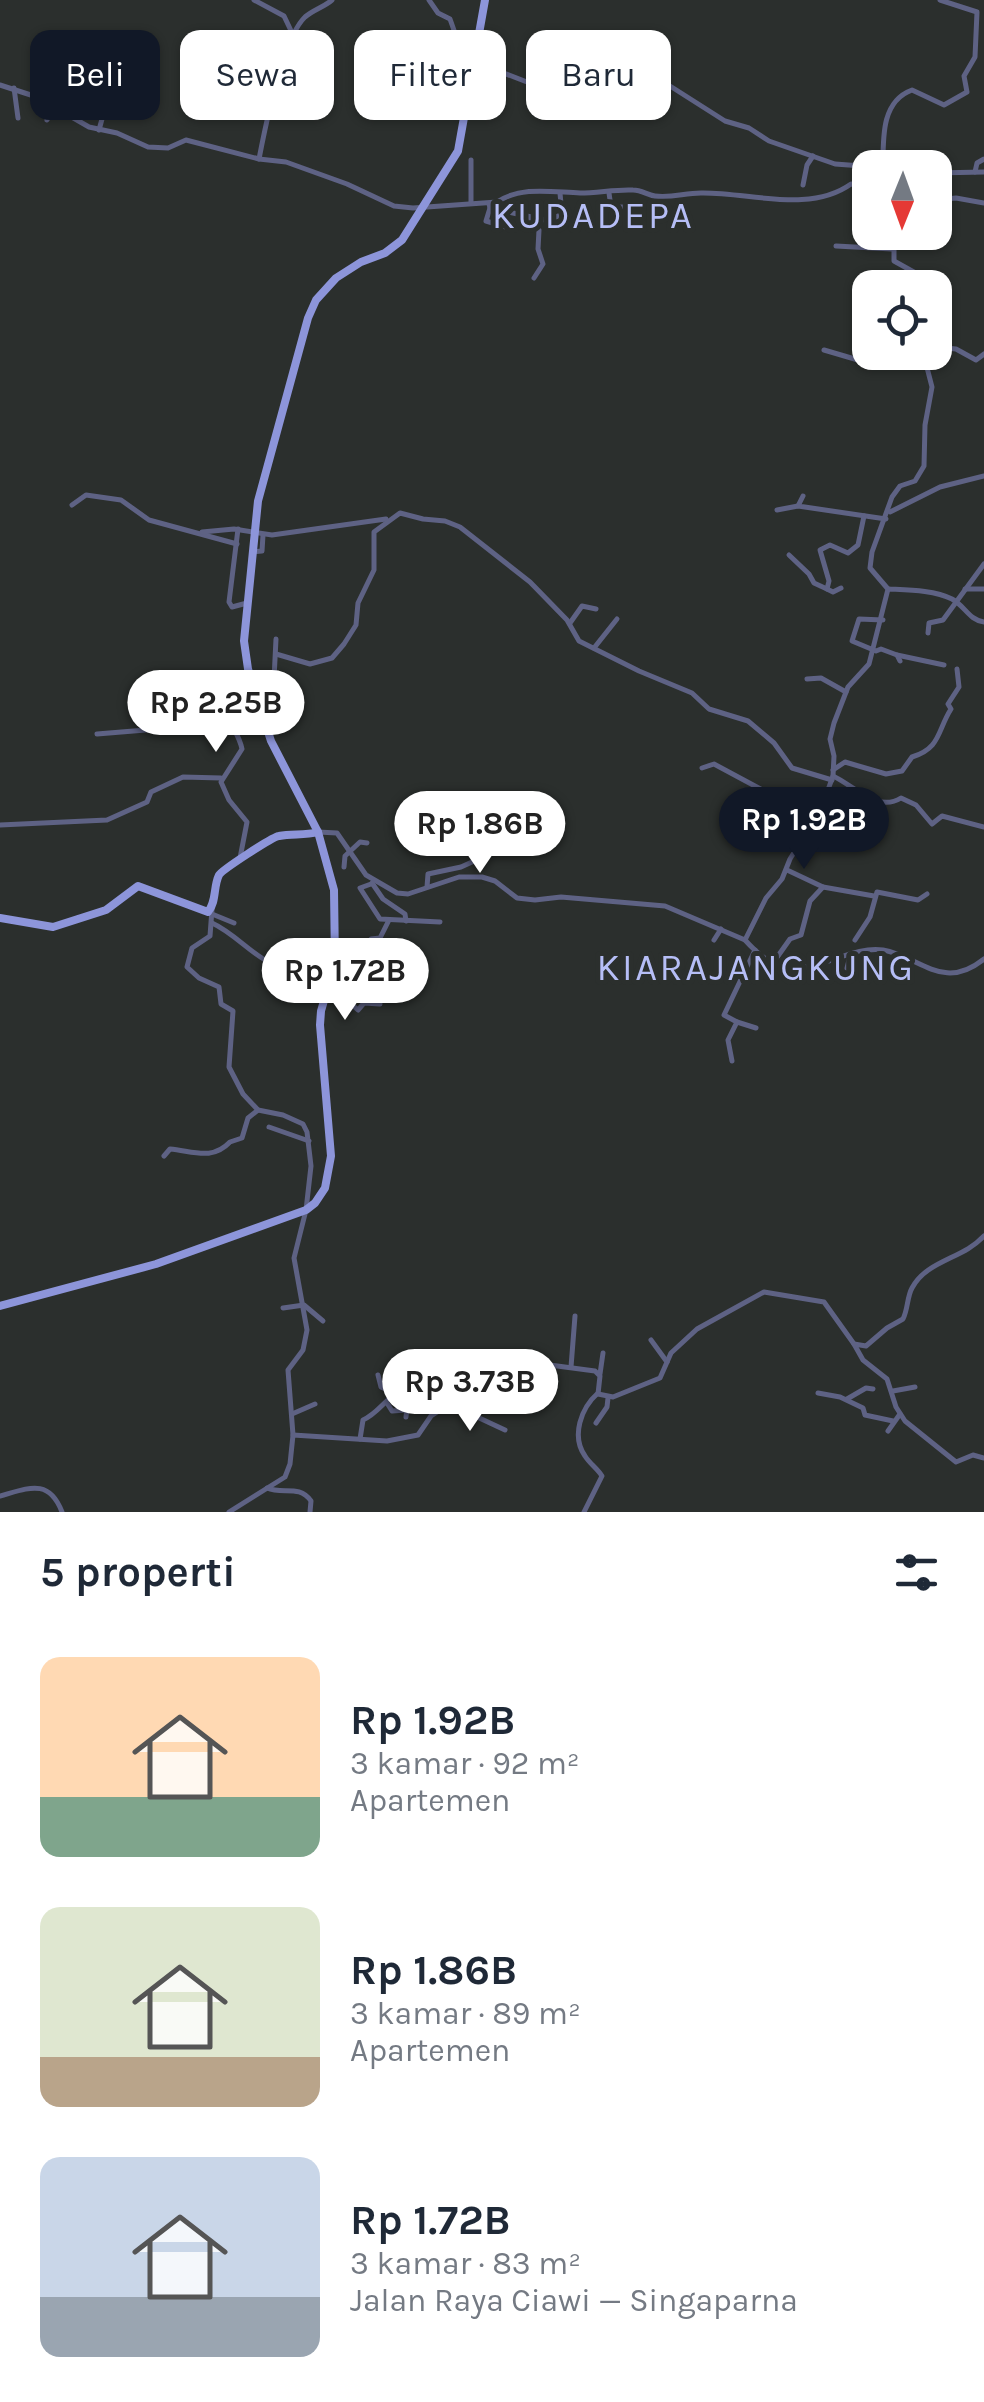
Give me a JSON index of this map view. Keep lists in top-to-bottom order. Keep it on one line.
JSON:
{"districts":["KUDADEPA","KIARAJANGKUNG"],"north":"bottom","page":{"chip":["Beli","Sewa","Filter","Baru"],"price":["Rp 2.25B","Rp 1.92B","Rp 1.86B","Rp 1.72B","Rp 3.73B"],"heading":"5 properti","list":[{"name":"Rp 1.92B","note":"3 kamar · 92 m² · Apartemen"},{"name":"Rp 1.86B","note":"3 kamar · 89 m² · Apartemen"},{"name":"Rp 1.72B","note":"3 kamar · 83 m² · Jalan Raya Ciawi — Singaparna"}]}}
